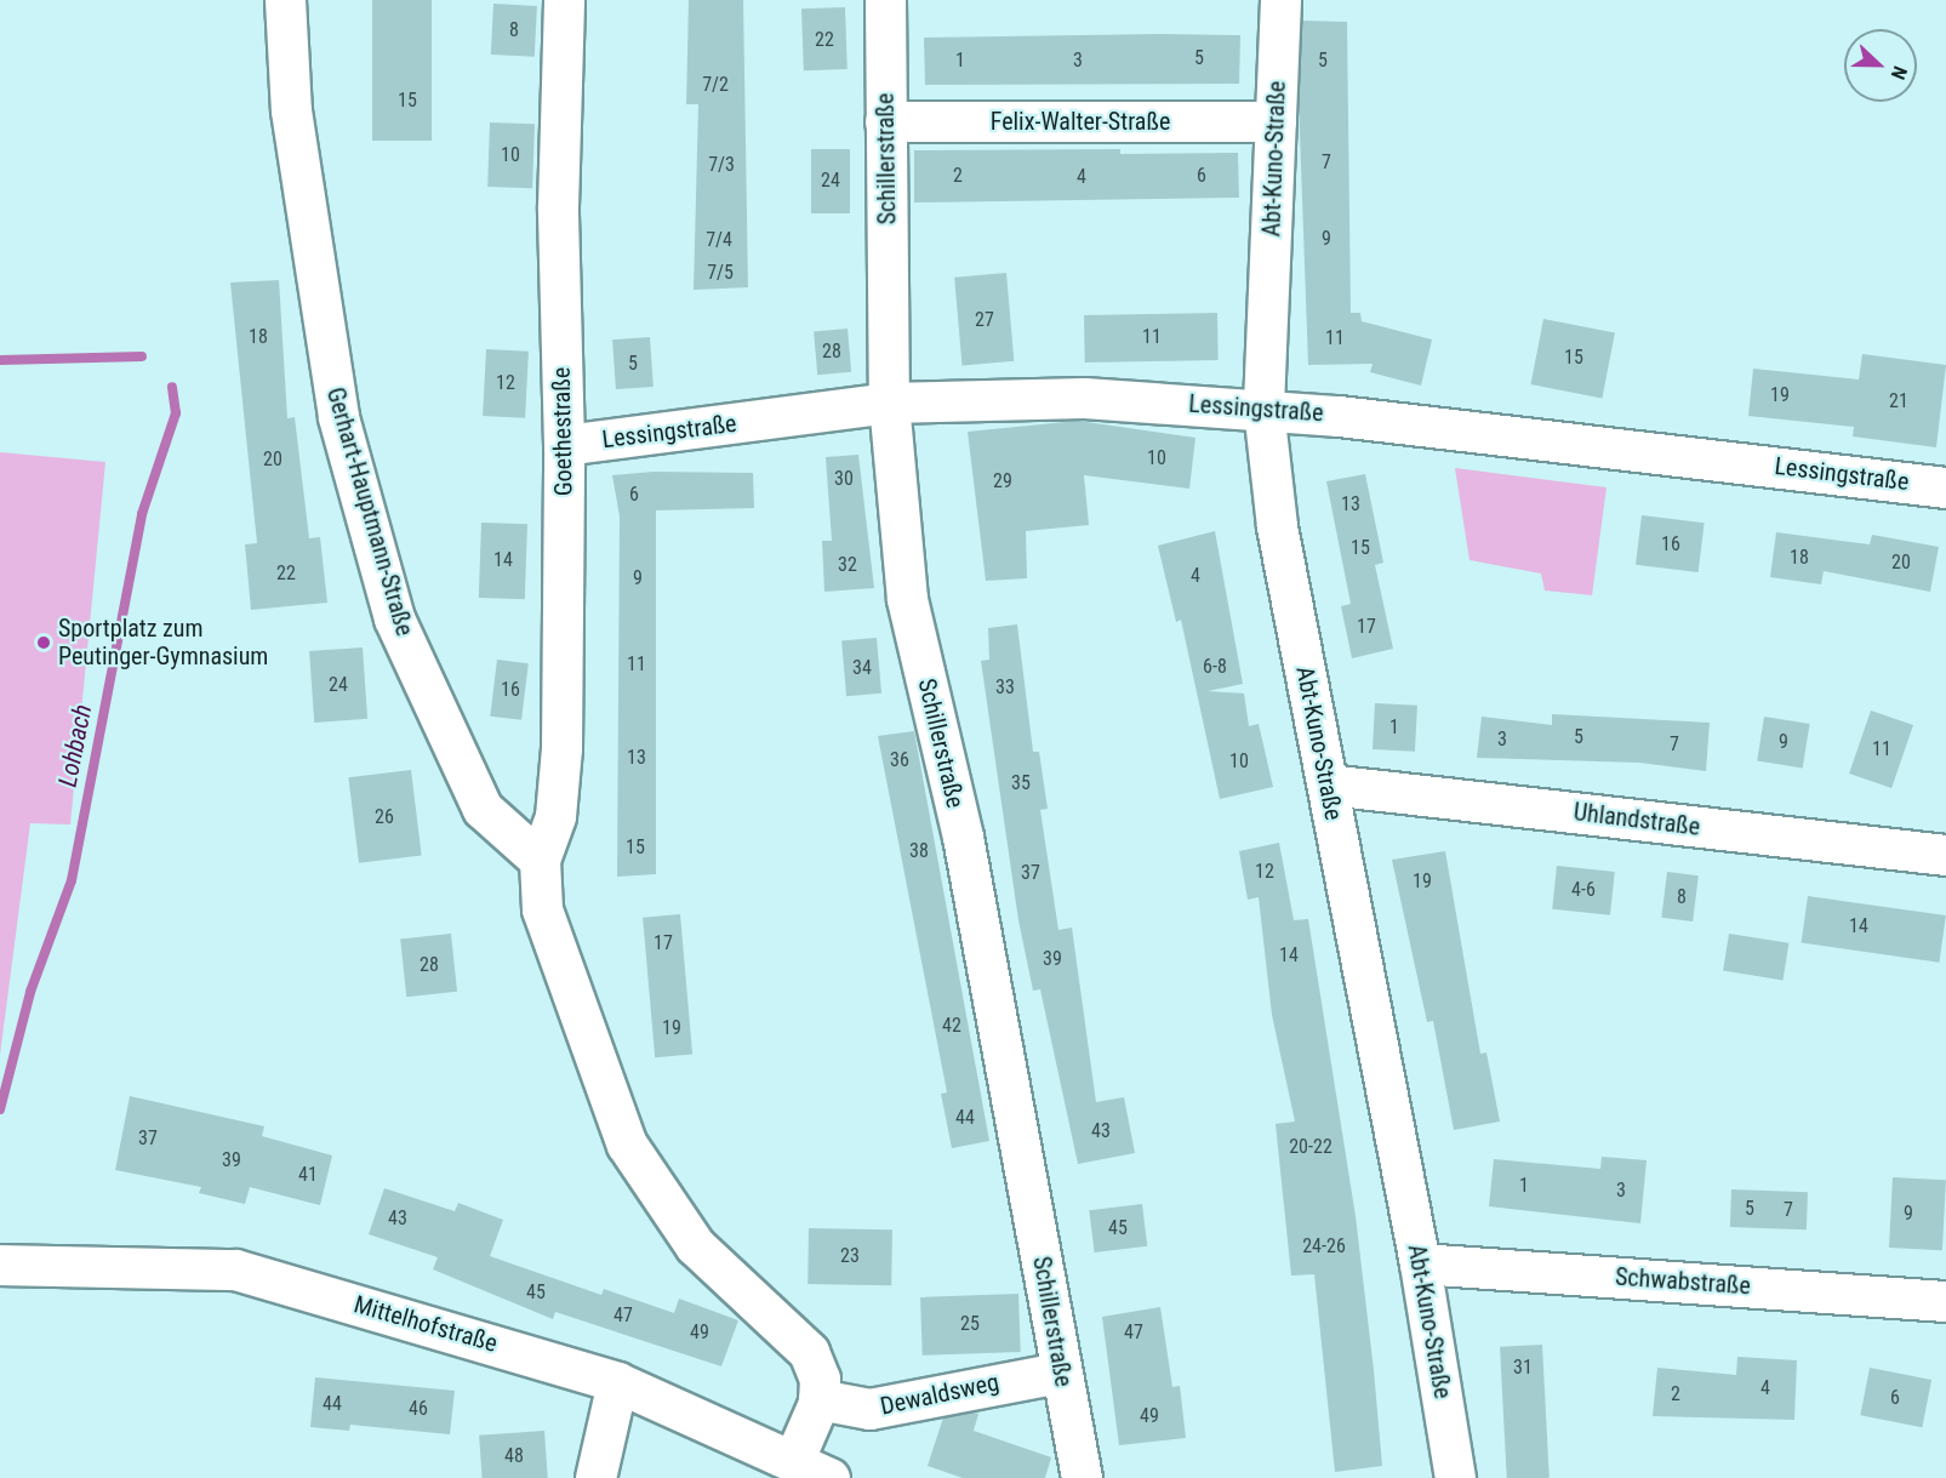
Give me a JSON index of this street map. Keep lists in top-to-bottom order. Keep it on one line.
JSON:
{"streets":{"street":["Felix-Walter-Straße","Schillerstraße","Abt-Kuno-Straße","Lessingstraße","Goethestraße","Gerhart-Hauptmann-Straße","Uhlandstraße","Schwabstraße","Mittelhofstraße","Dewaldsweg"]},"crossings":[["Felix-Walter-Straße","Schillerstraße"],["Felix-Walter-Straße","Abt-Kuno-Straße"],["Schillerstraße","Lessingstraße"],["Schillerstraße","Dewaldsweg"],["Abt-Kuno-Straße","Lessingstraße"],["Abt-Kuno-Straße","Uhlandstraße"],["Abt-Kuno-Straße","Schwabstraße"],["Lessingstraße","Goethestraße"],["Goethestraße","Gerhart-Hauptmann-Straße"]],"water":["Lohbach"],"places":["Sportplatz zum Peutinger-Gymnasium"],"house_numbers":["8","22","5","1","3","5","7/2","15","10","7","7/3","2","6","4","24","9","7/4","7/5","27","18","11","11","28","15","5","12","19","21","10","20","30","29","6","13","16","15","18","14","20","32","22","4","9","17","11","6-8","34","24","33","16","1","5","3","9","7","11","13","36","10","35","26","15","38","12","37","19","4-6","8","14","17","14","39","28","42","19","44","43","37","20-22","39","41","1","3","5","7","9","43","45","24-26","23","45","47","25","49","47","31","4","2","6","44","46","49","48"],"north":"right"}
